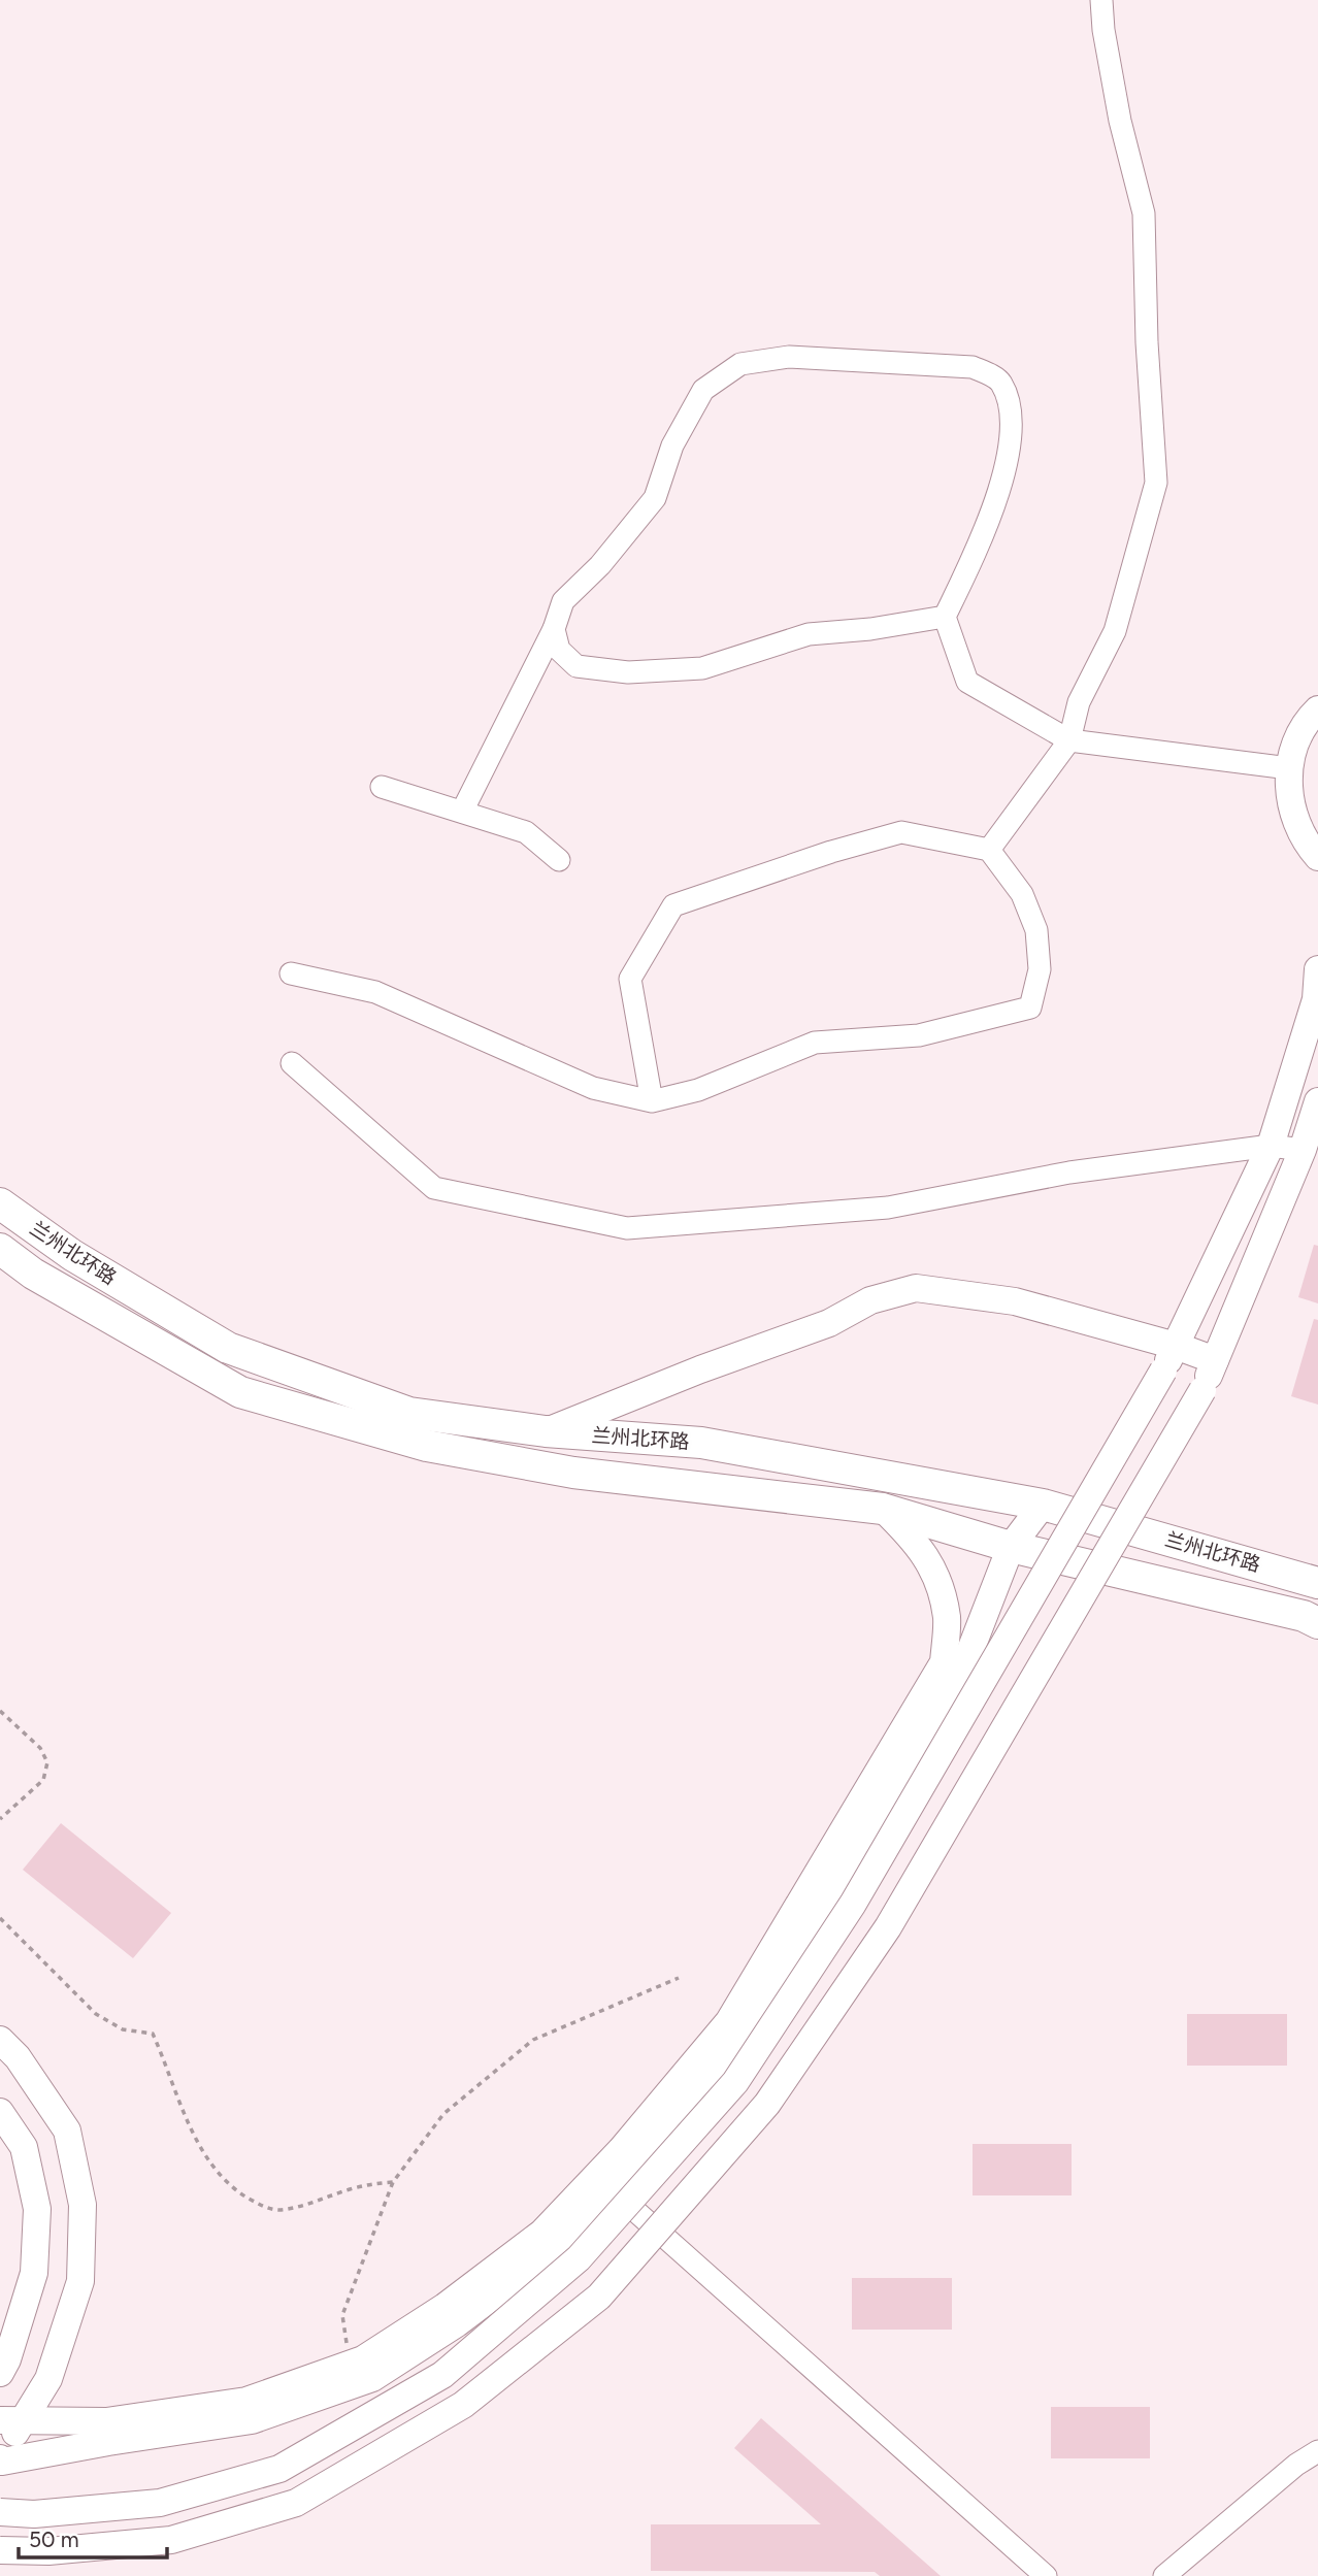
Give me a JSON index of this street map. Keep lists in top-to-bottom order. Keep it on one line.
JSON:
{"streets":{"highway":["兰州北环路"]},"scale_bar":"50 m"}
